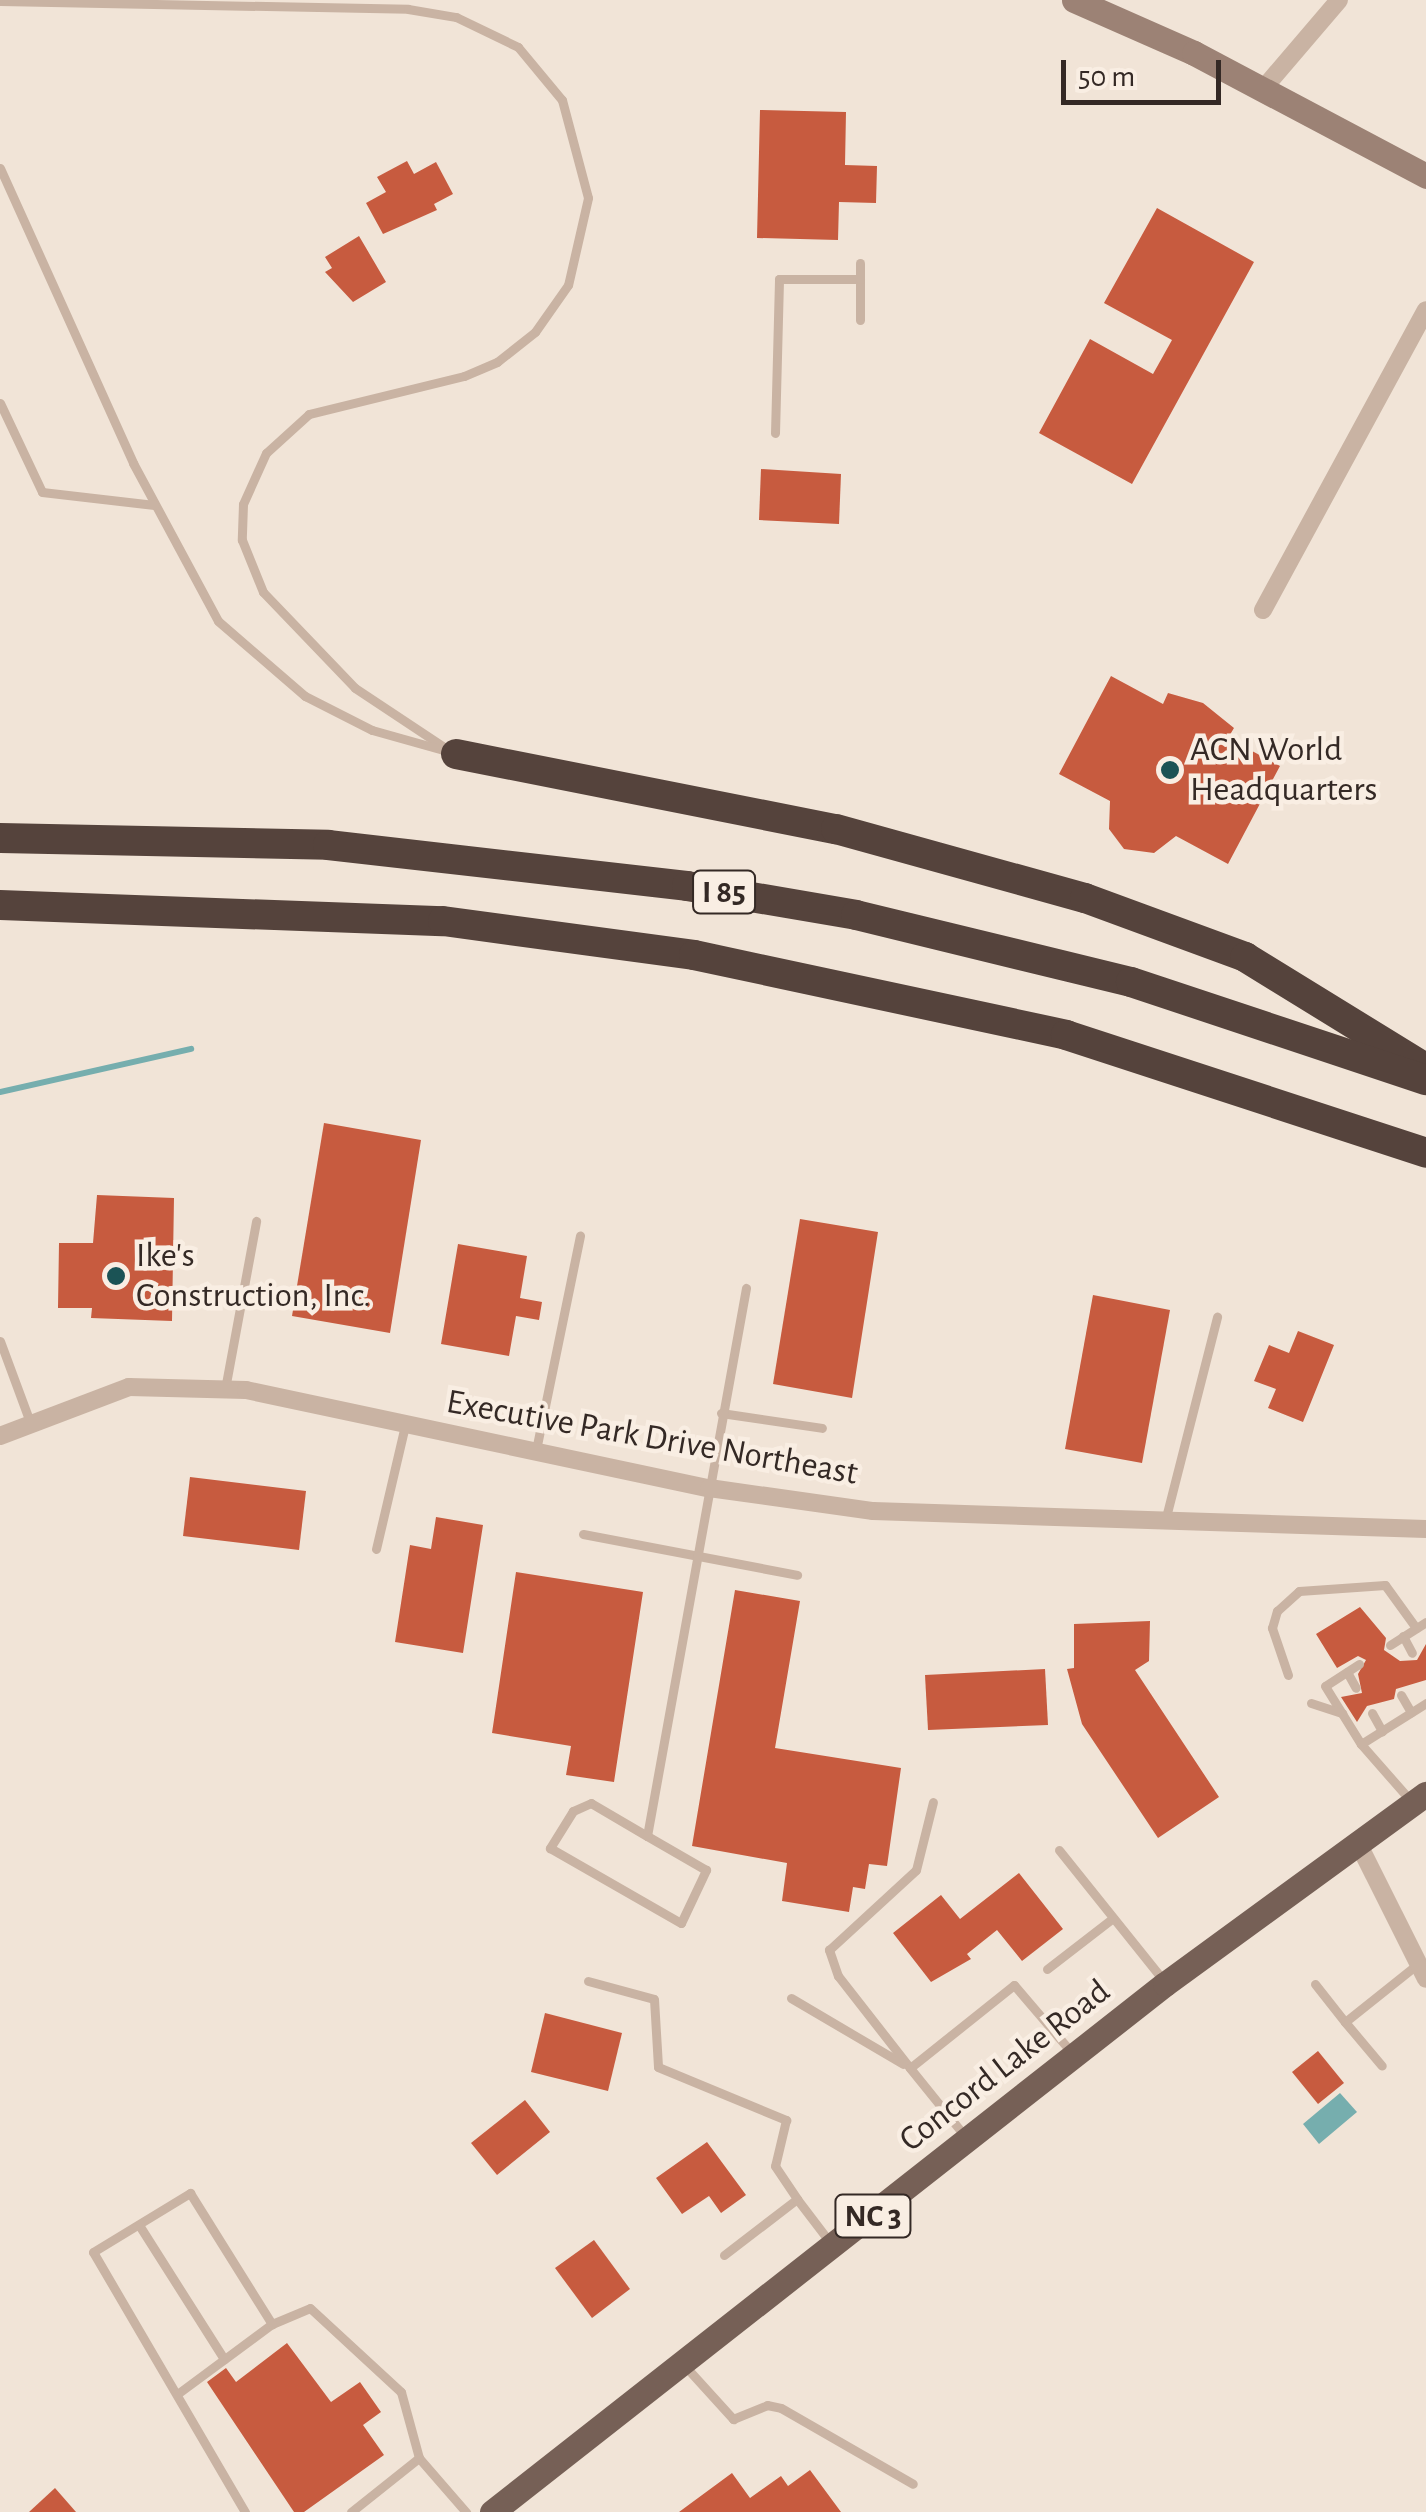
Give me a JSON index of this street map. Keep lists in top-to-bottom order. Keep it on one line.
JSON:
{"streets":{"highway":["I 85"],"main road":["Concord Lake Road","NC 3"],"street":["Executive Park Drive Northeast"]},"places":["ACN World Headquarters","Ike's Construction, Inc."],"scale_bar":"50 m"}
